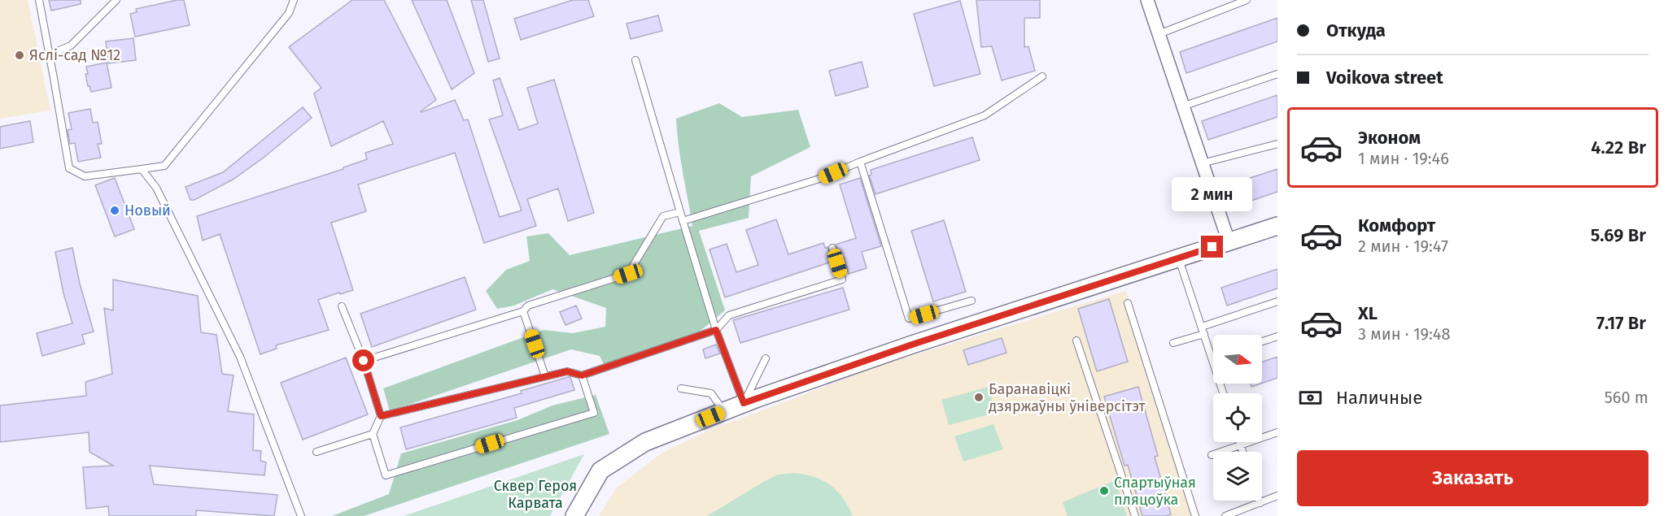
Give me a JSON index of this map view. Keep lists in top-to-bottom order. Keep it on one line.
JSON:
{"parks":["Сквер Героя Карвата"],"places":["Яслі-сад №12","Новый","Баранавіцкі дзяржаўны ўніверсітэт","Спартыўная пляцоўка"],"north":"right","page":{"banner":["Откуда","Voikova street"],"list":[{"name":"Эконом","note":"1 мин · 19:46","value":"4.22 Br"},{"name":"Комфорт","note":"2 мин · 19:47","value":"5.69 Br"},{"name":"XL","note":"3 мин · 19:48","value":"7.17 Br"}],"bubble":"2 мин","pay":["Наличные","560 m"],"buttons":"Заказать"}}
